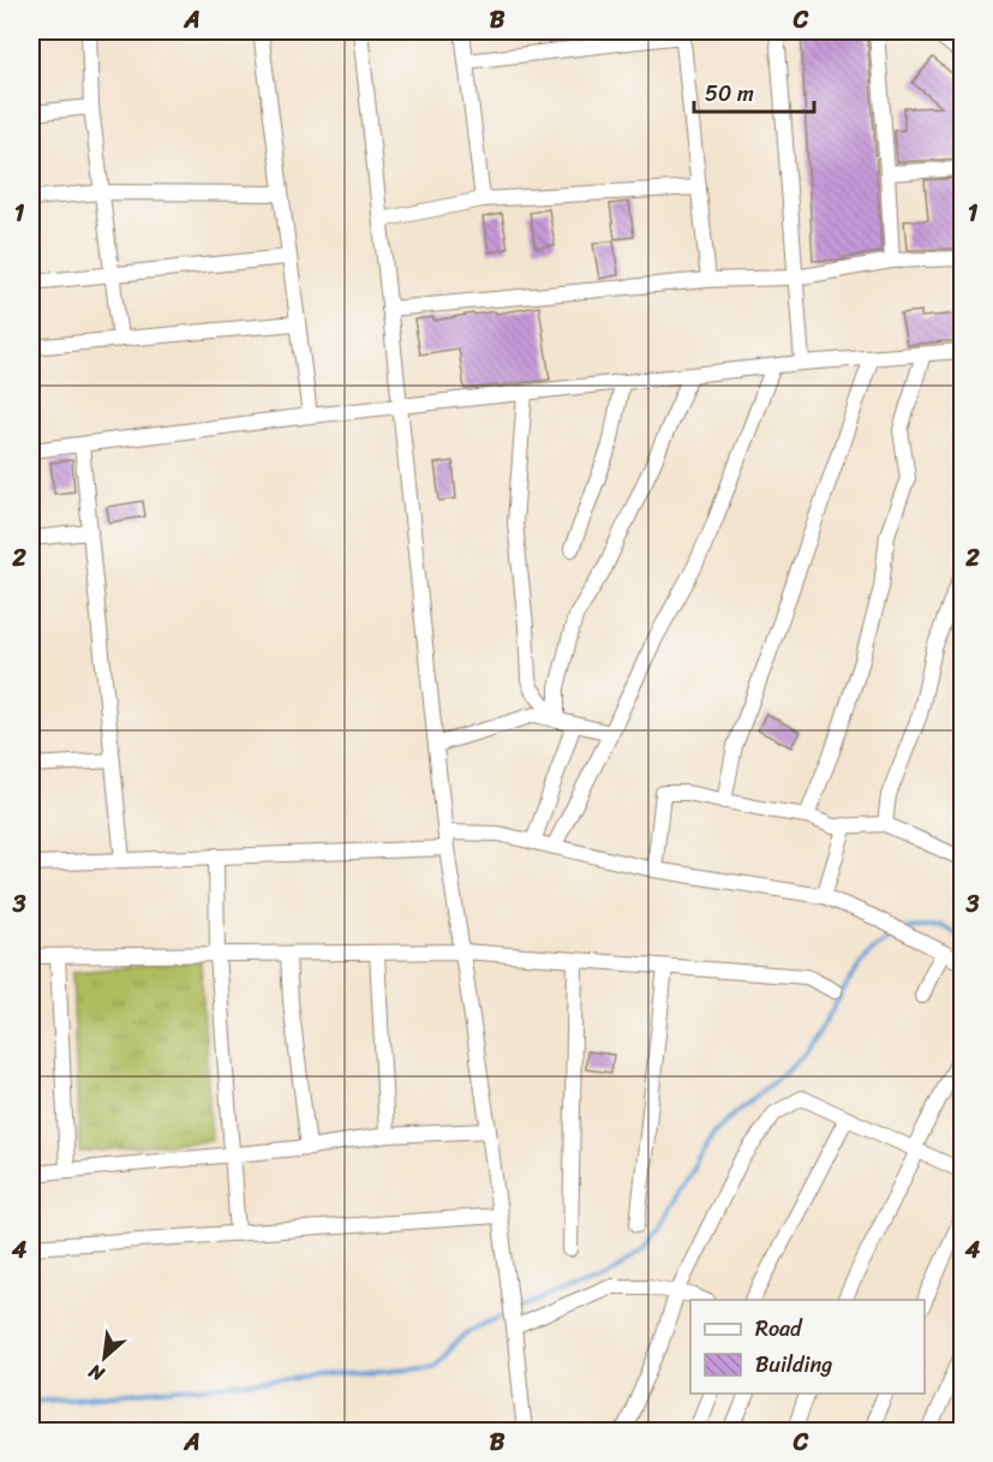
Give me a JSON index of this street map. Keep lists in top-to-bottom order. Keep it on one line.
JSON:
{"legend":["Road","Building"],"scale_bar":"50 m","north":"bottom left","grid":{"columns":["A","B","C"],"rows":["1","2","3","4"]}}
